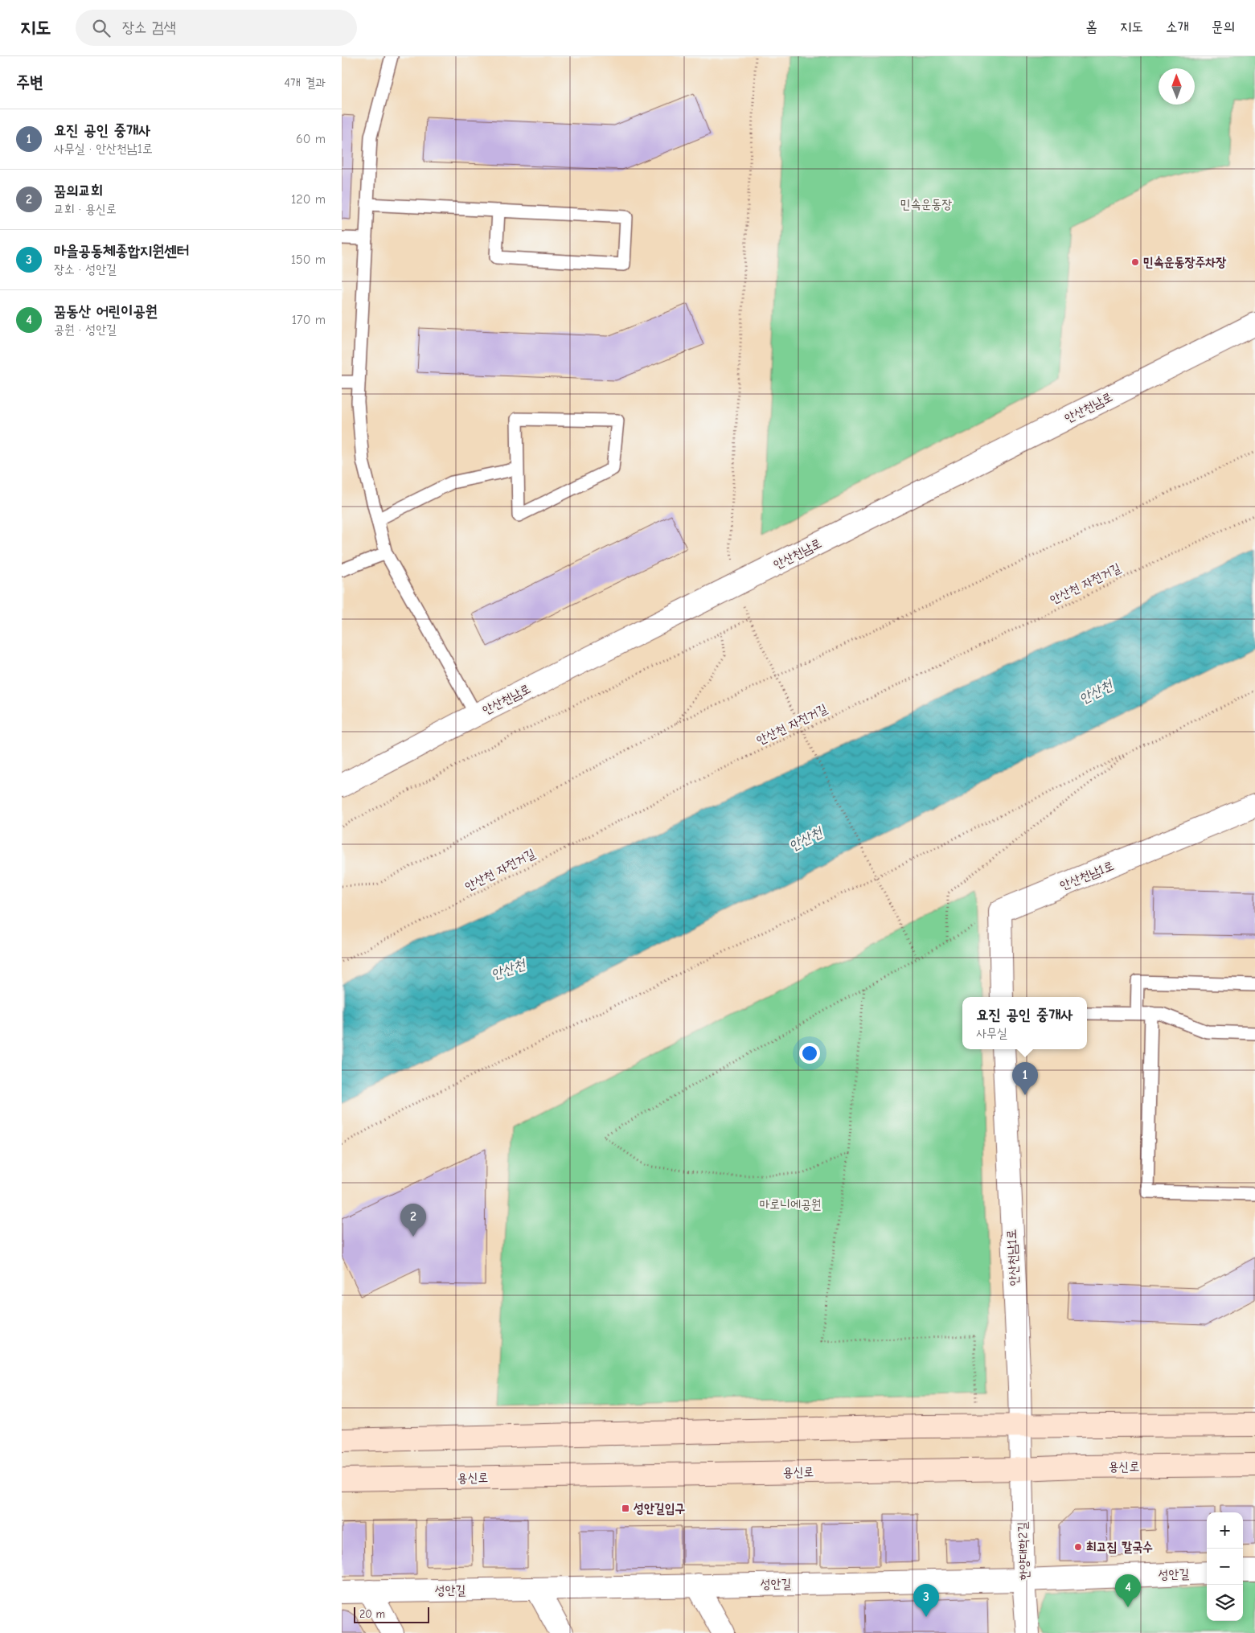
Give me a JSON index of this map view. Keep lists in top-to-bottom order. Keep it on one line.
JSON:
{"streets":{"main road":["용신로"],"street":["안산천남로","안산천남1로","한양대학2길","성안길"],"path":["안산천 자전거길"]},"crossings":[["안산천남1로","용신로"],["안산천남1로","한양대학2길"],["용신로","한양대학2길"],["한양대학2길","성안길"]],"water":["안산천"],"parks":["민속운동장","마로니에공원"],"places":{"other":["민속운동장주차장","최고집 칼국수"],"transit":["성안길입구"]},"scale_bar":"20 m","north":"top","page":{"header":"지도","search":"장소 검색","nav":["홈","지도","소개","문의"],"heading":["주변","4개 결과"],"list":[{"mark":"1","name":"요진 공인 중개사","note":"사무실 · 안산천남1로","value":"60 m"},{"mark":"2","name":"꿈의교회","note":"교회 · 용신로","value":"120 m"},{"mark":"3","name":"마을공동체종합지원센터","note":"장소 · 성안길","value":"150 m"},{"mark":"4","name":"꿈동산 어린이공원","note":"공원 · 성안길","value":"170 m"}],"popup":["요진 공인 중개사","사무실"],"pins":["1","2","4","3"],"map_buttons":["+","−"],"scale":"20 m"}}
